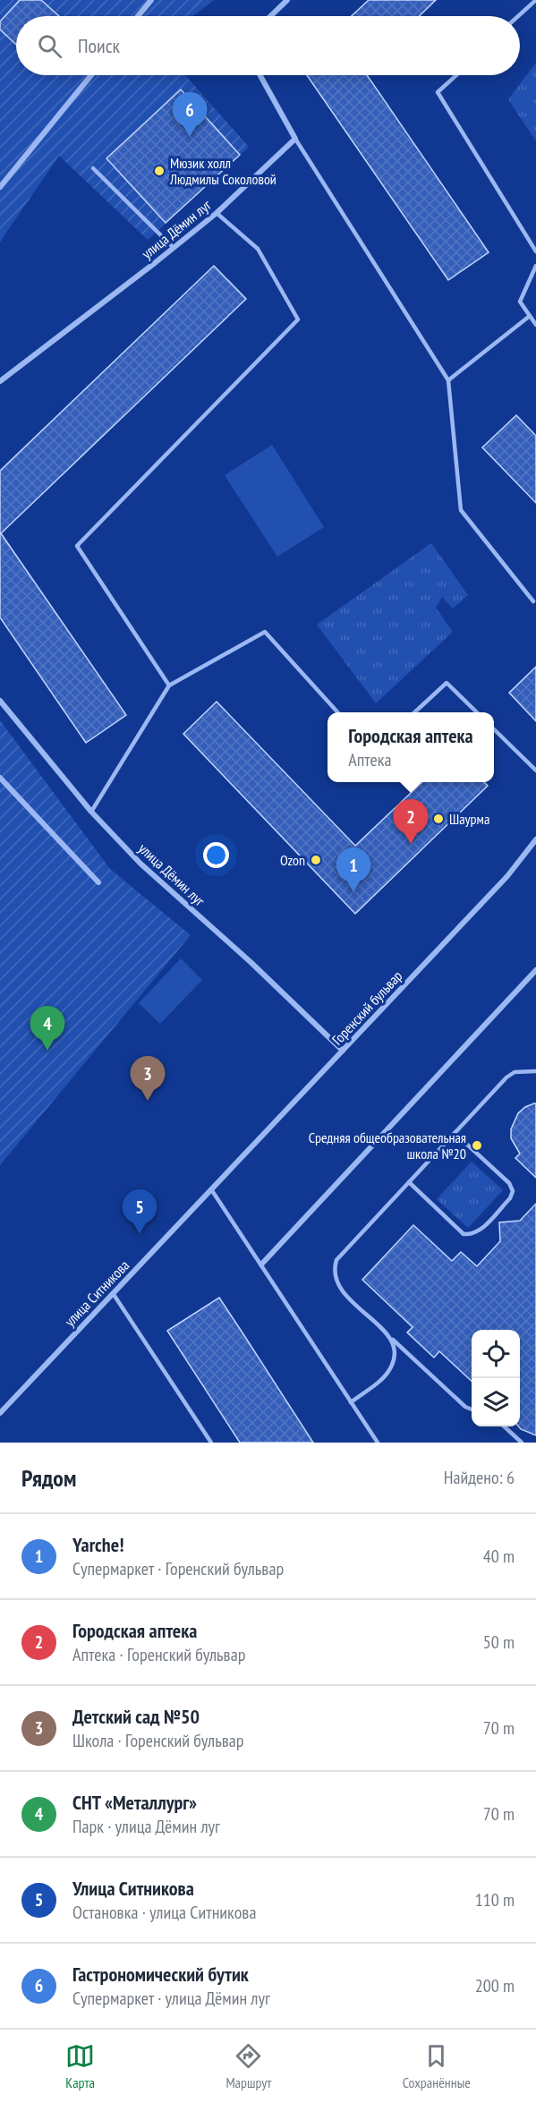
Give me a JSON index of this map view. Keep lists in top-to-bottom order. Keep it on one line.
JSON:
{"streets":{"street":["улица Дёмин луг","Горенский бульвар","улица Ситникова"]},"crossings":[["улица Дёмин луг","Горенский бульвар"],["Горенский бульвар","улица Ситникова"]],"places":["Мюзик холл Людмилы Соколовой","Шаурма","Ozon","Средняя общеобразовательная школа №20"],"page":{"search":"Поиск","pins":["6","2","1","4","3","5"],"popup":["Городская аптека","Аптека"],"heading":["Рядом","Найдено: 6"],"list":[{"mark":"1","name":"Yarche!","note":"Супермаркет · Горенский бульвар","value":"40 m"},{"mark":"2","name":"Городская аптека","note":"Аптека · Горенский бульвар","value":"50 m"},{"mark":"3","name":"Детский сад №50","note":"Школа · Горенский бульвар","value":"70 m"},{"mark":"4","name":"СНТ «Металлург»","note":"Парк · улица Дёмин луг","value":"70 m"},{"mark":"5","name":"Улица Ситникова","note":"Остановка · улица Ситникова","value":"110 m"},{"mark":"6","name":"Гастрономический бутик","note":"Супермаркет · улица Дёмин луг","value":"200 m"}],"nav":["Карта","Маршрут","Сохранённые"]}}
